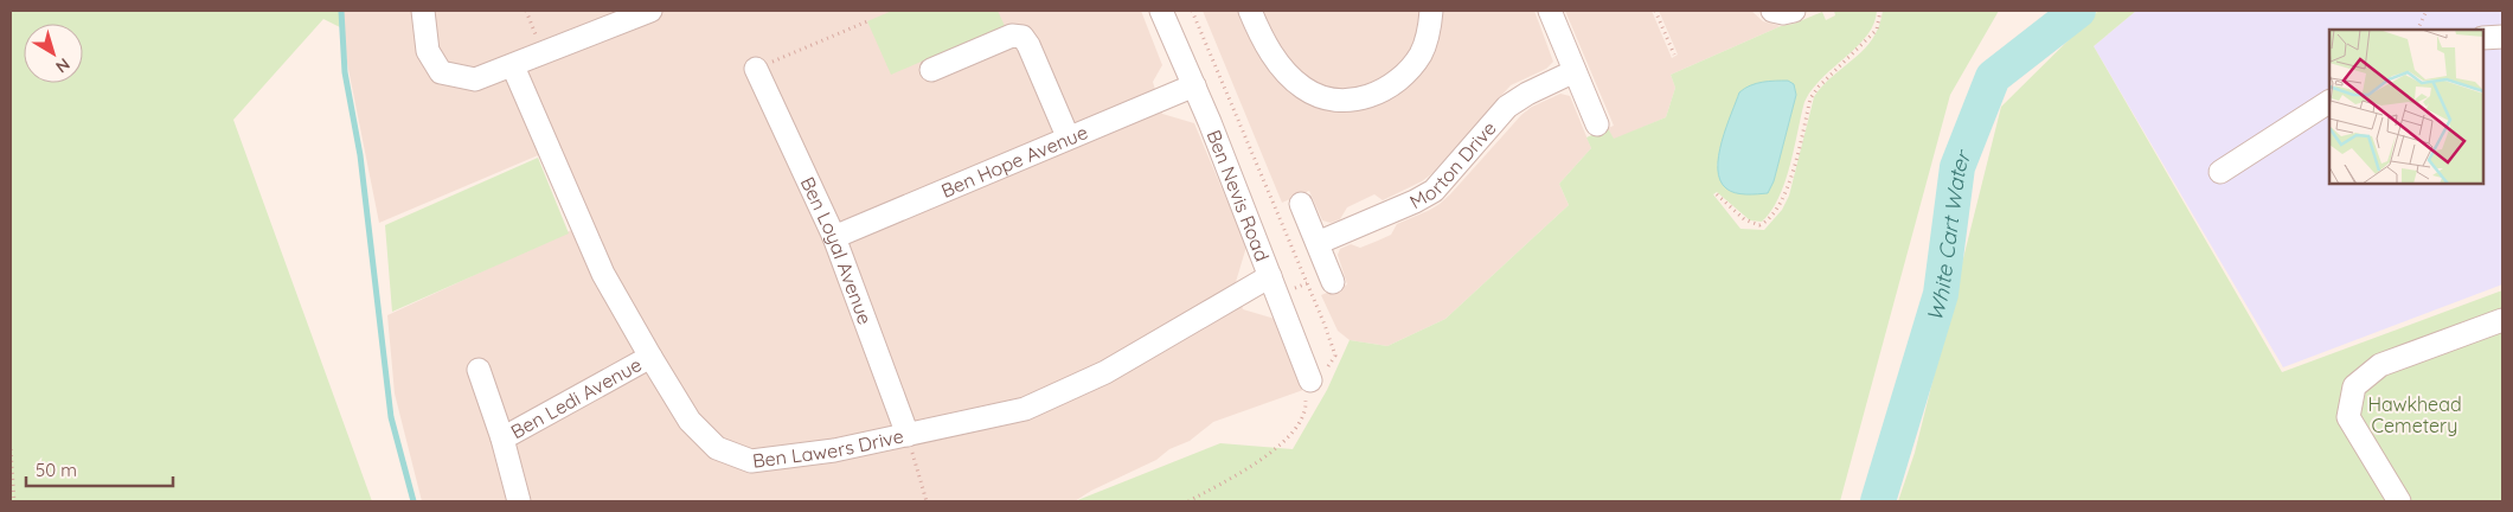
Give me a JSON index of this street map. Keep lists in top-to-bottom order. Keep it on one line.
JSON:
{"streets":{"street":["Ben Hope Avenue","Morton Drive","Ben Nevis Road","Ben Loyal Avenue","Ben Ledi Avenue","Ben Lawers Drive"]},"crossings":[["Ben Hope Avenue","Ben Nevis Road"],["Ben Hope Avenue","Ben Loyal Avenue"],["Ben Nevis Road","Ben Lawers Drive"],["Ben Loyal Avenue","Ben Lawers Drive"],["Ben Ledi Avenue","Ben Lawers Drive"]],"water":["White Cart Water"],"parks":["Hawkhead Cemetery"],"scale_bar":"50 m","north":"bottom right"}
